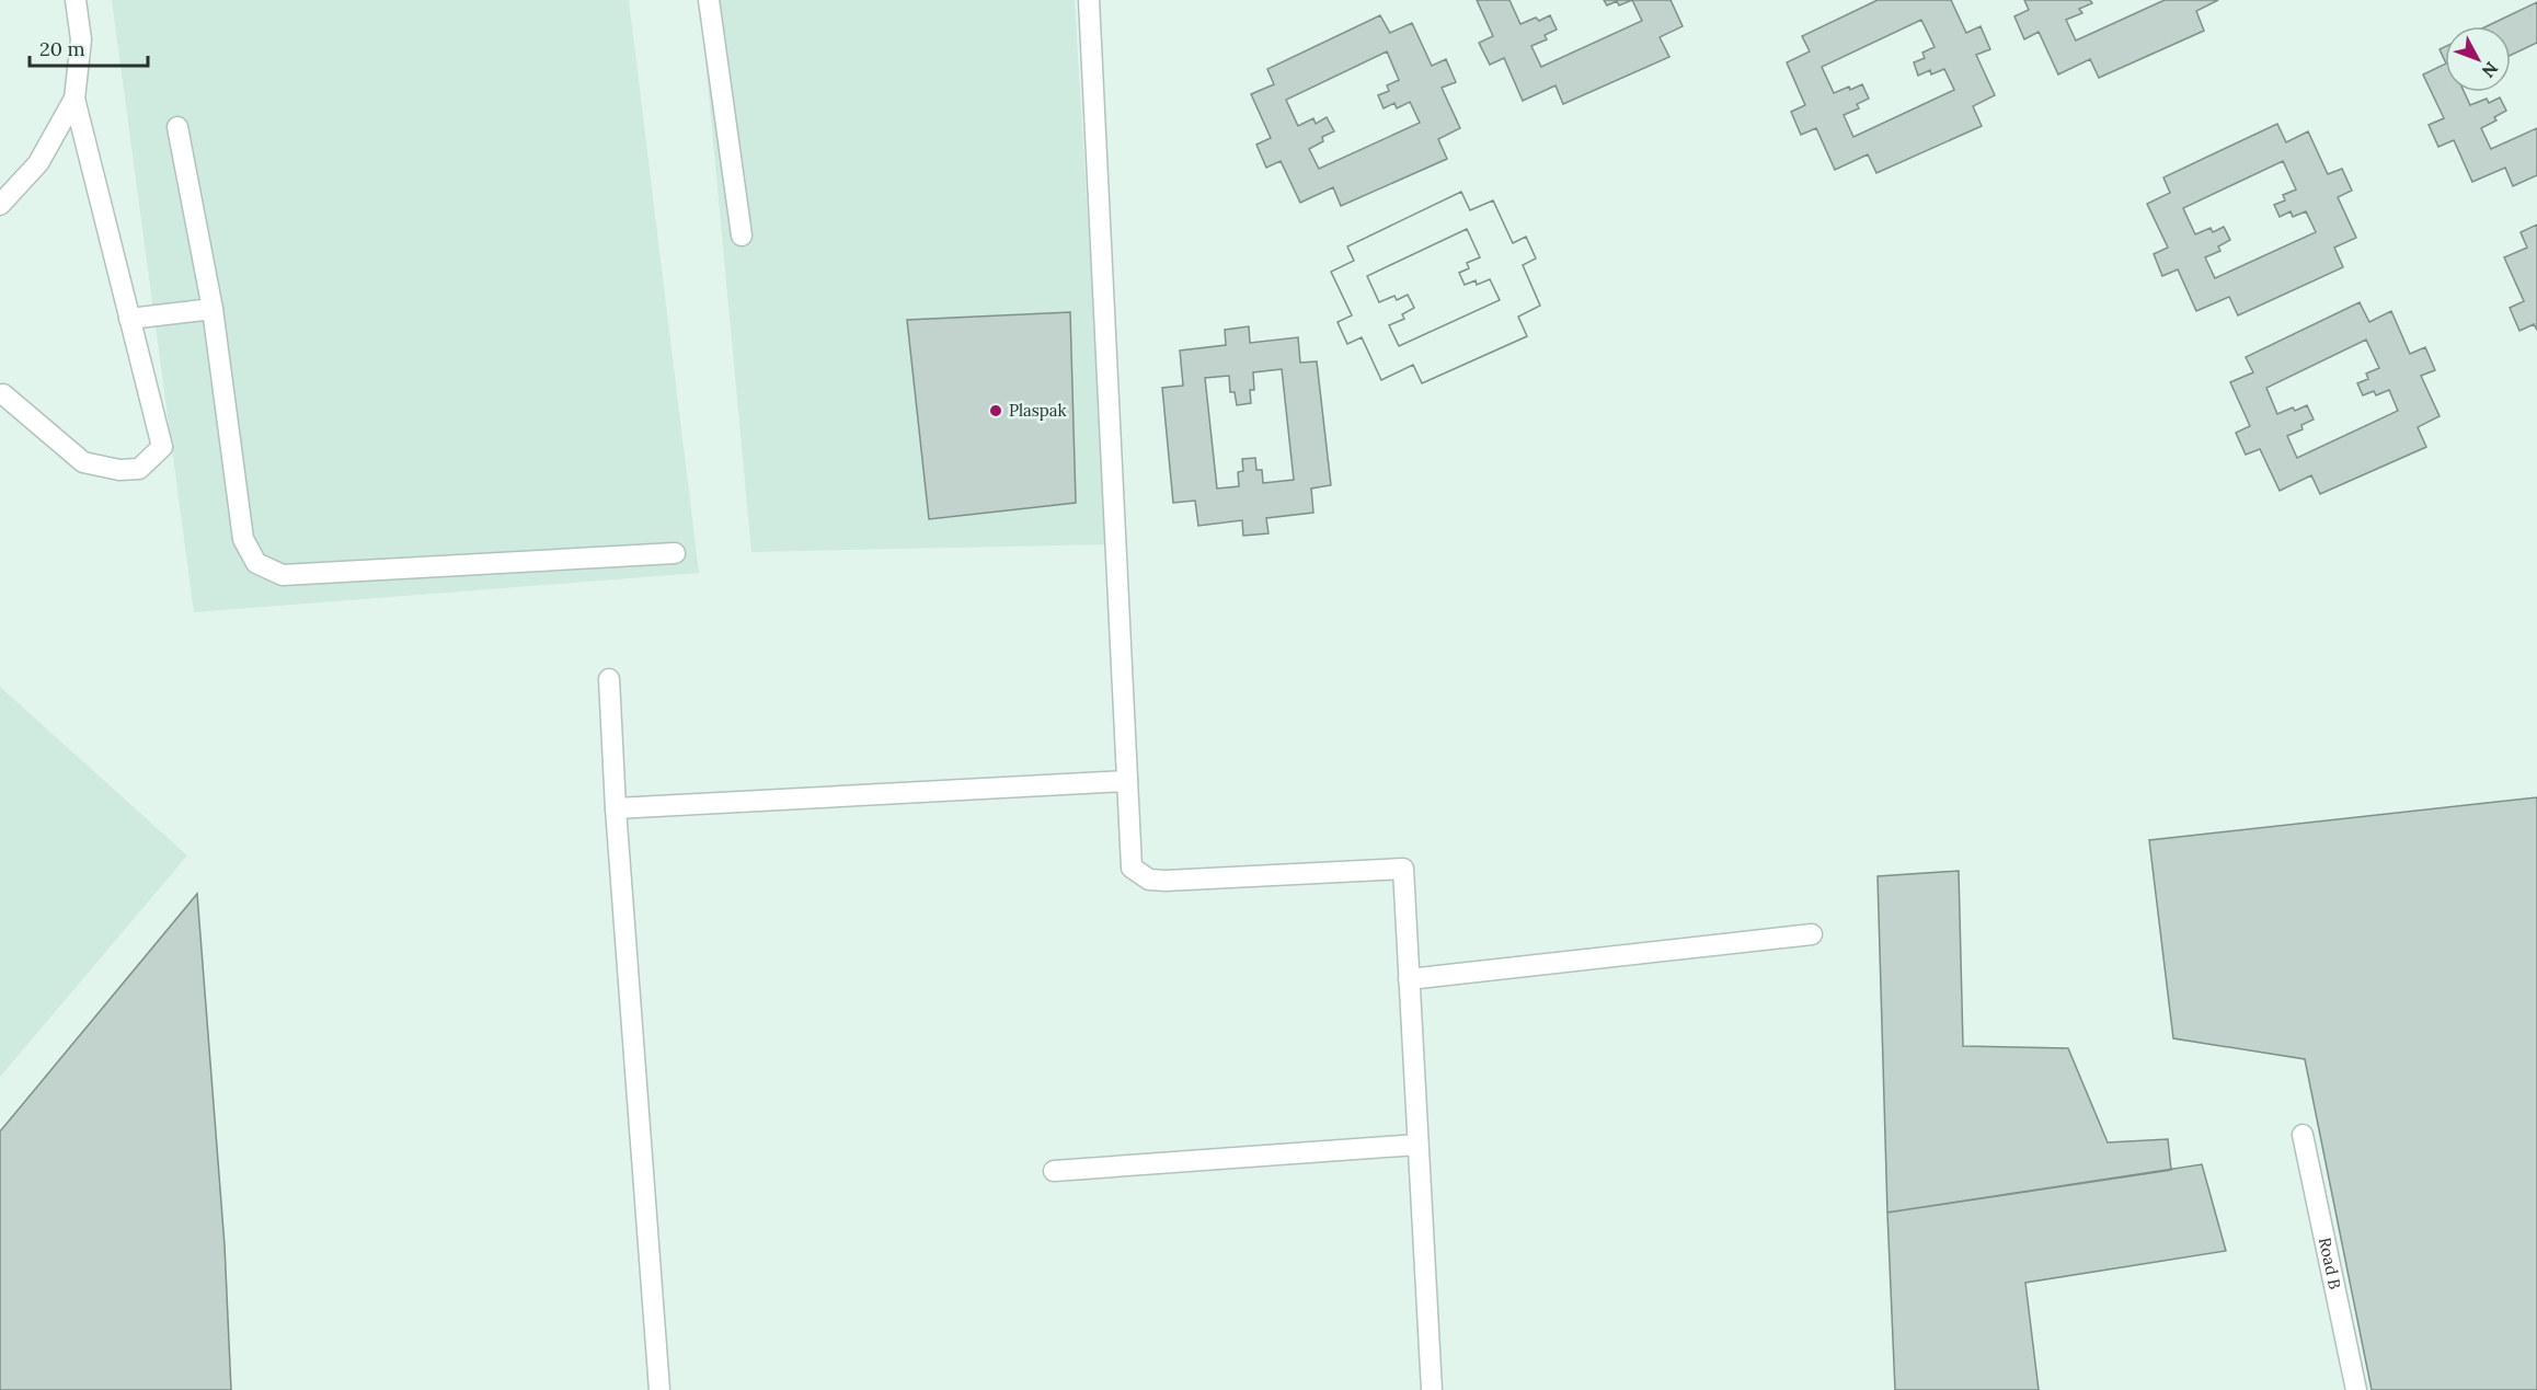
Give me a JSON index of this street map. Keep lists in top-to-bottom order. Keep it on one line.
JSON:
{"streets":{"lane":["Road B"]},"places":["Plaspak"],"scale_bar":"20 m","north":"bottom right"}
